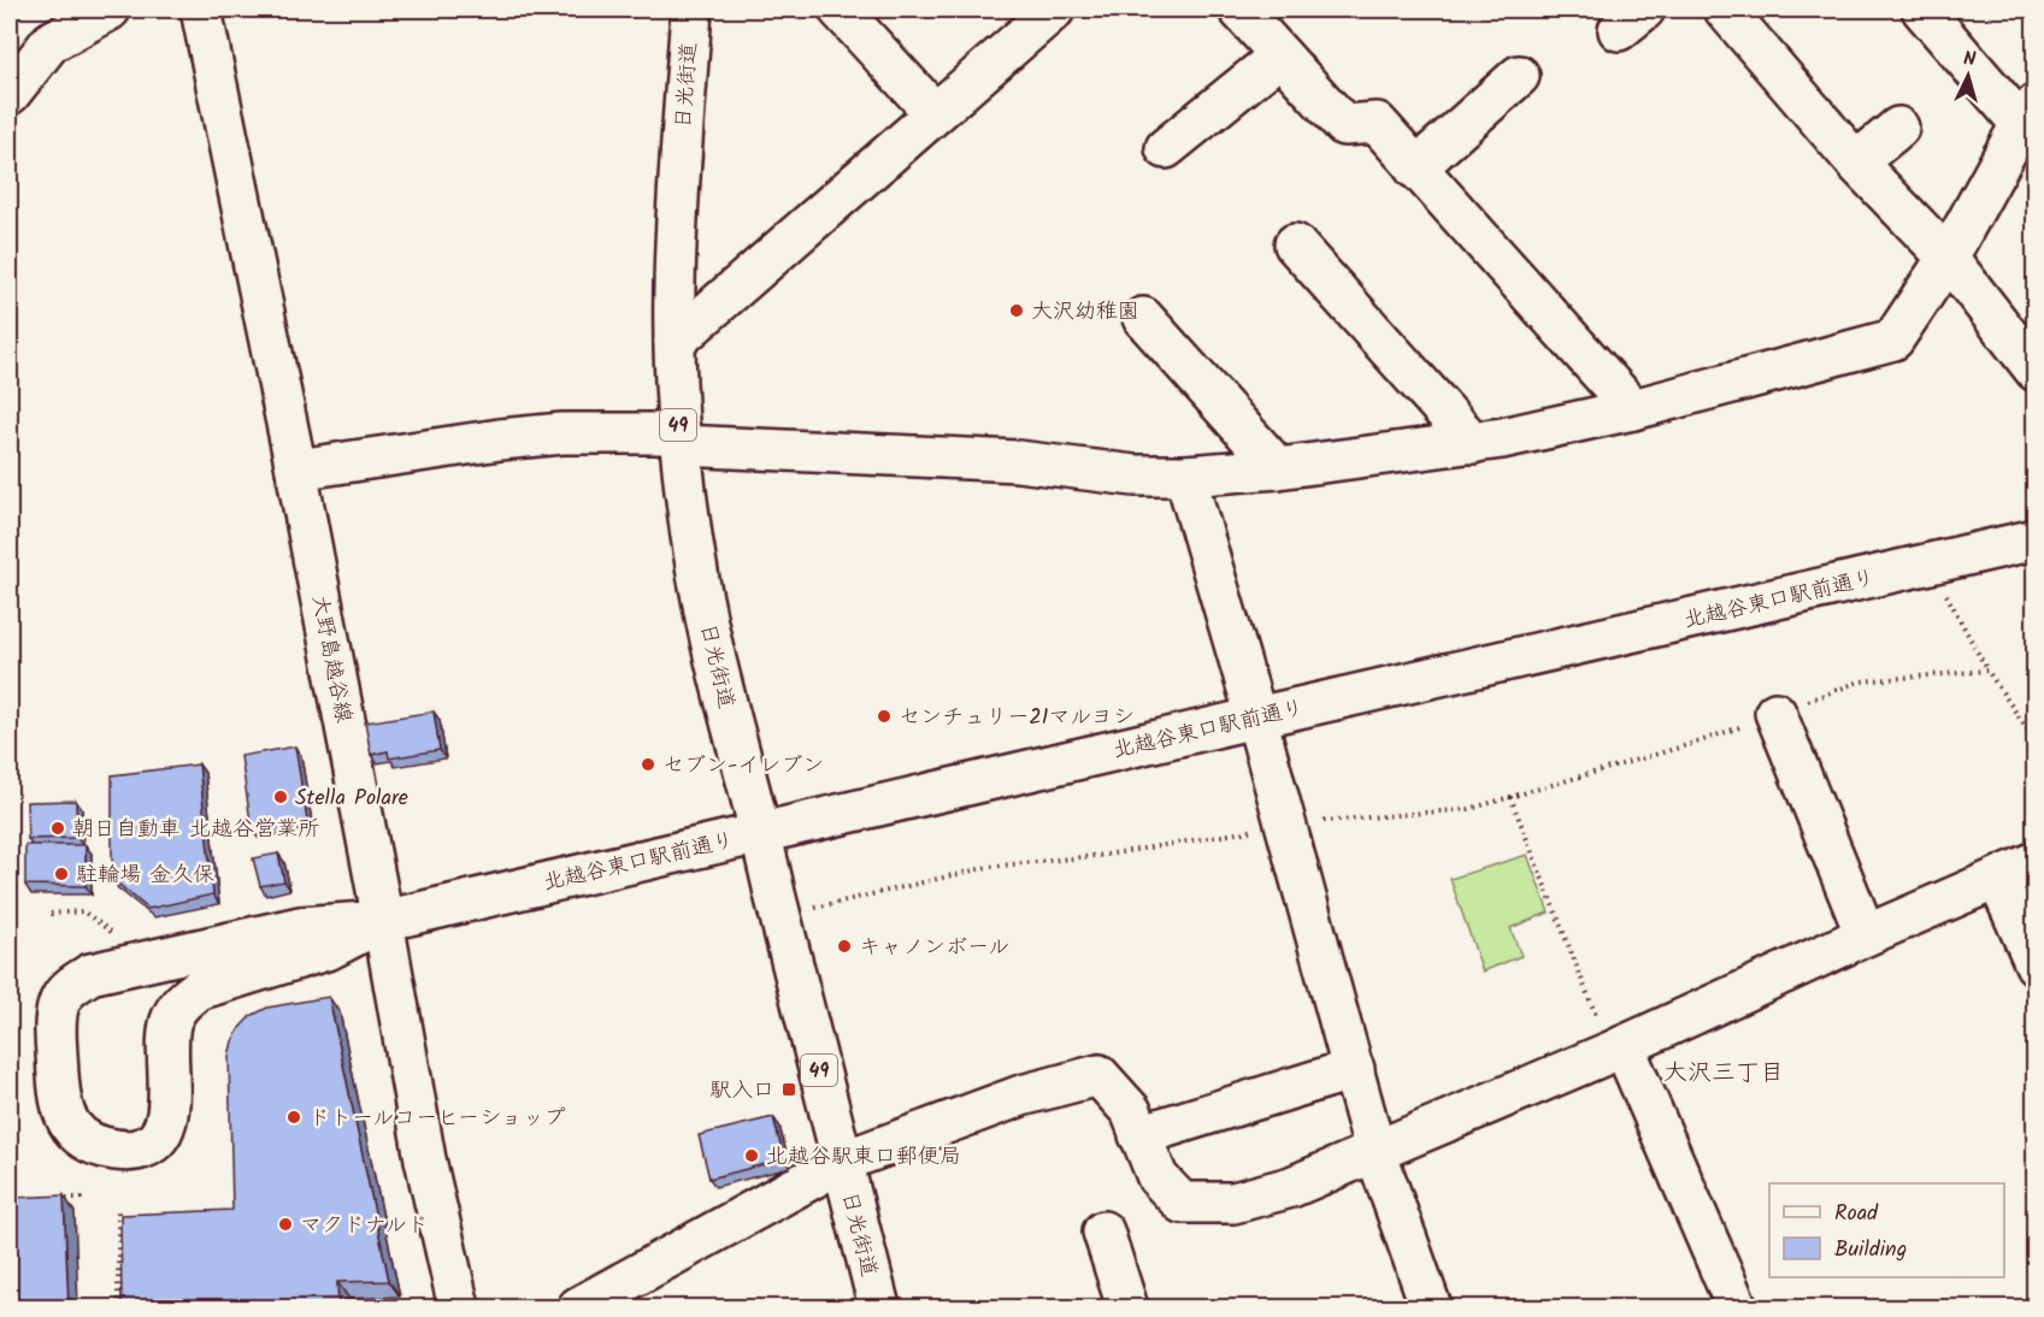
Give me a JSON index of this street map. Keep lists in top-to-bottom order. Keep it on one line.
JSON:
{"streets":{"street":["日光街道","49","北越谷東口駅前通り","大野島越谷線"]},"crossings":[["日光街道","北越谷東口駅前通り"],["北越谷東口駅前通り","大野島越谷線"]],"districts":["大沢三丁目"],"places":{"other":["大沢幼稚園","センチュリー21マルヨシ","セブン-イレブン","Stella Polare","朝日自動車 北越谷営業所","駐輪場 金久保","キャノンボール","ドトールコーヒーショップ","北越谷駅東口郵便局","マクドナルド"],"transit":["駅入口"]},"legend":["Road","Building"],"north":"top"}
